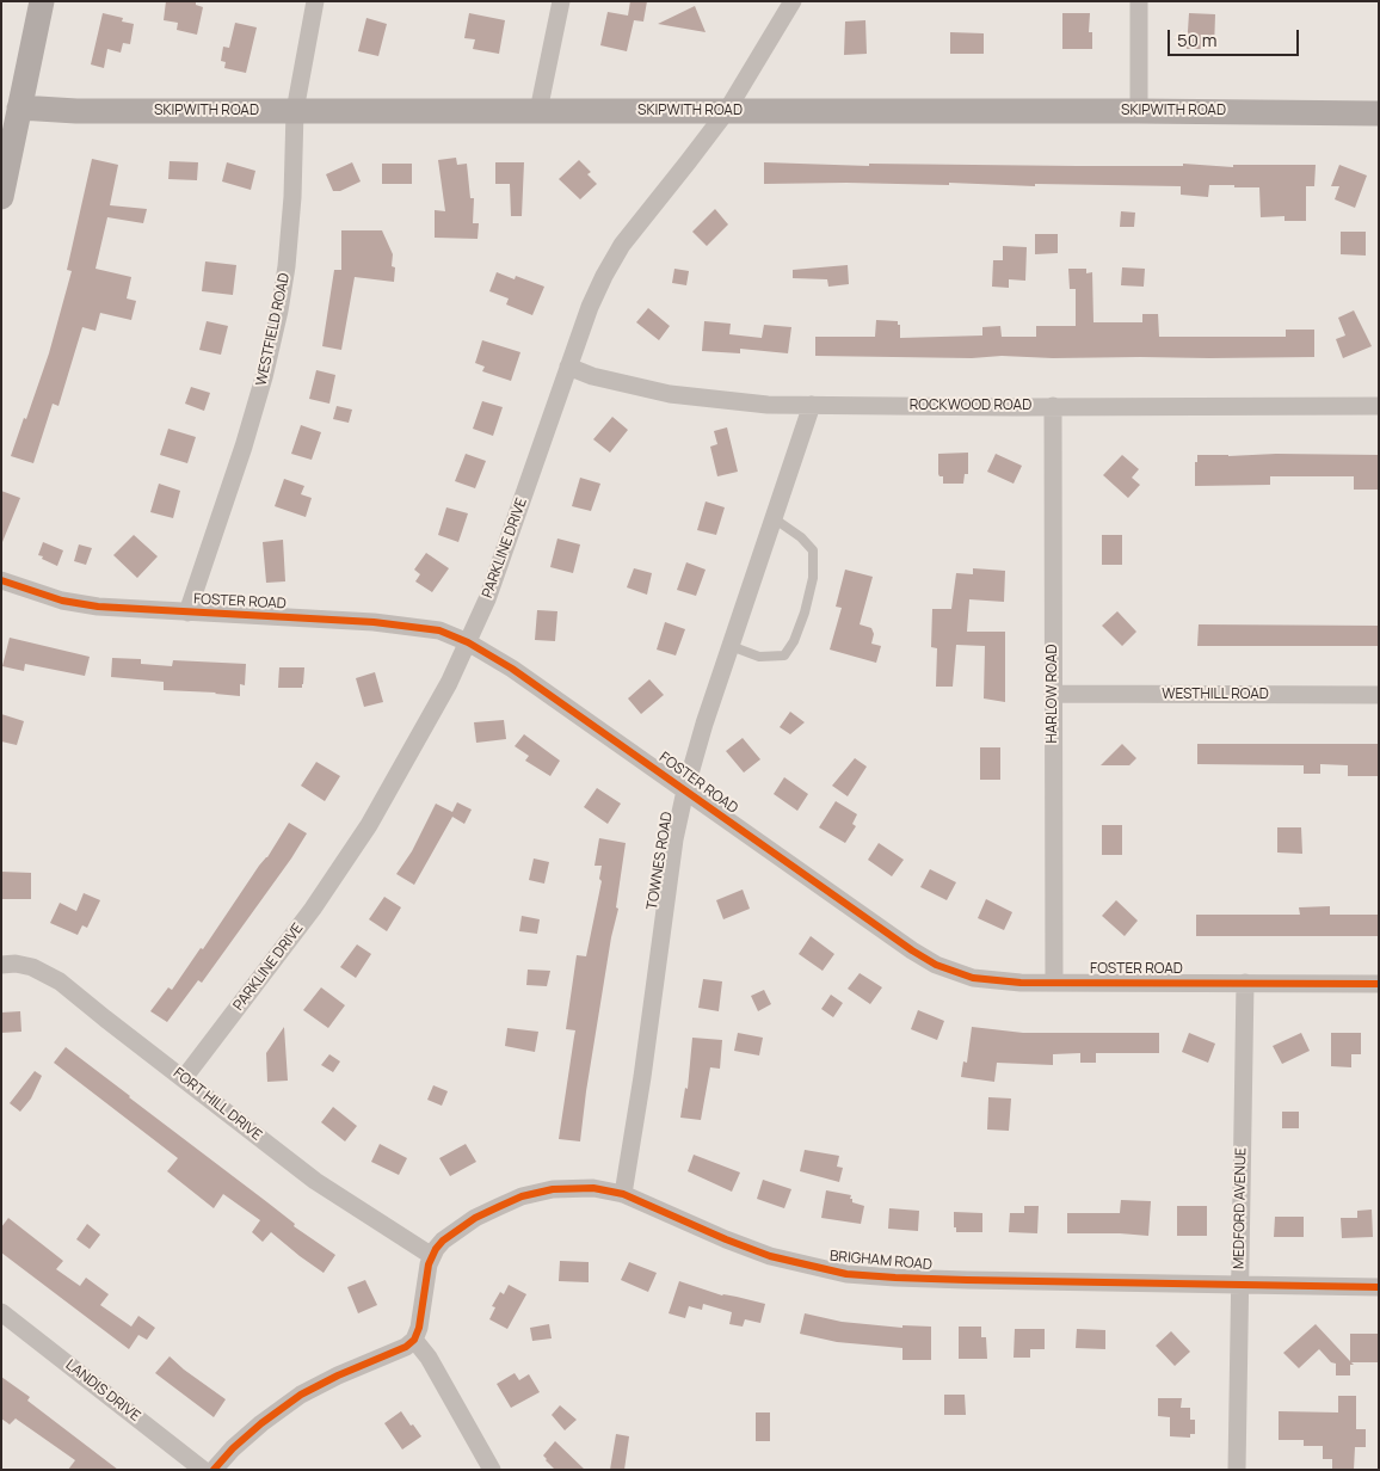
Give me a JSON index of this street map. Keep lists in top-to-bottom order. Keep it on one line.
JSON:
{"streets":{"main road":["SKIPWITH ROAD"],"street":["WESTFIELD ROAD","ROCKWOOD ROAD","PARKLINE DRIVE","FOSTER ROAD","HARLOW ROAD","WESTHILL ROAD","TOWNES ROAD","FORT HILL DRIVE","MEDFORD AVENUE","BRIGHAM ROAD","LANDIS DRIVE"]},"crossings":[["SKIPWITH ROAD","WESTFIELD ROAD"],["SKIPWITH ROAD","PARKLINE DRIVE"],["WESTFIELD ROAD","FOSTER ROAD"],["ROCKWOOD ROAD","PARKLINE DRIVE"],["ROCKWOOD ROAD","HARLOW ROAD"],["ROCKWOOD ROAD","TOWNES ROAD"],["PARKLINE DRIVE","FOSTER ROAD"],["PARKLINE DRIVE","FORT HILL DRIVE"],["FOSTER ROAD","HARLOW ROAD"],["FOSTER ROAD","TOWNES ROAD"],["FOSTER ROAD","MEDFORD AVENUE"],["HARLOW ROAD","WESTHILL ROAD"],["TOWNES ROAD","BRIGHAM ROAD"],["FORT HILL DRIVE","BRIGHAM ROAD"],["MEDFORD AVENUE","BRIGHAM ROAD"]],"scale_bar":"50 m"}
